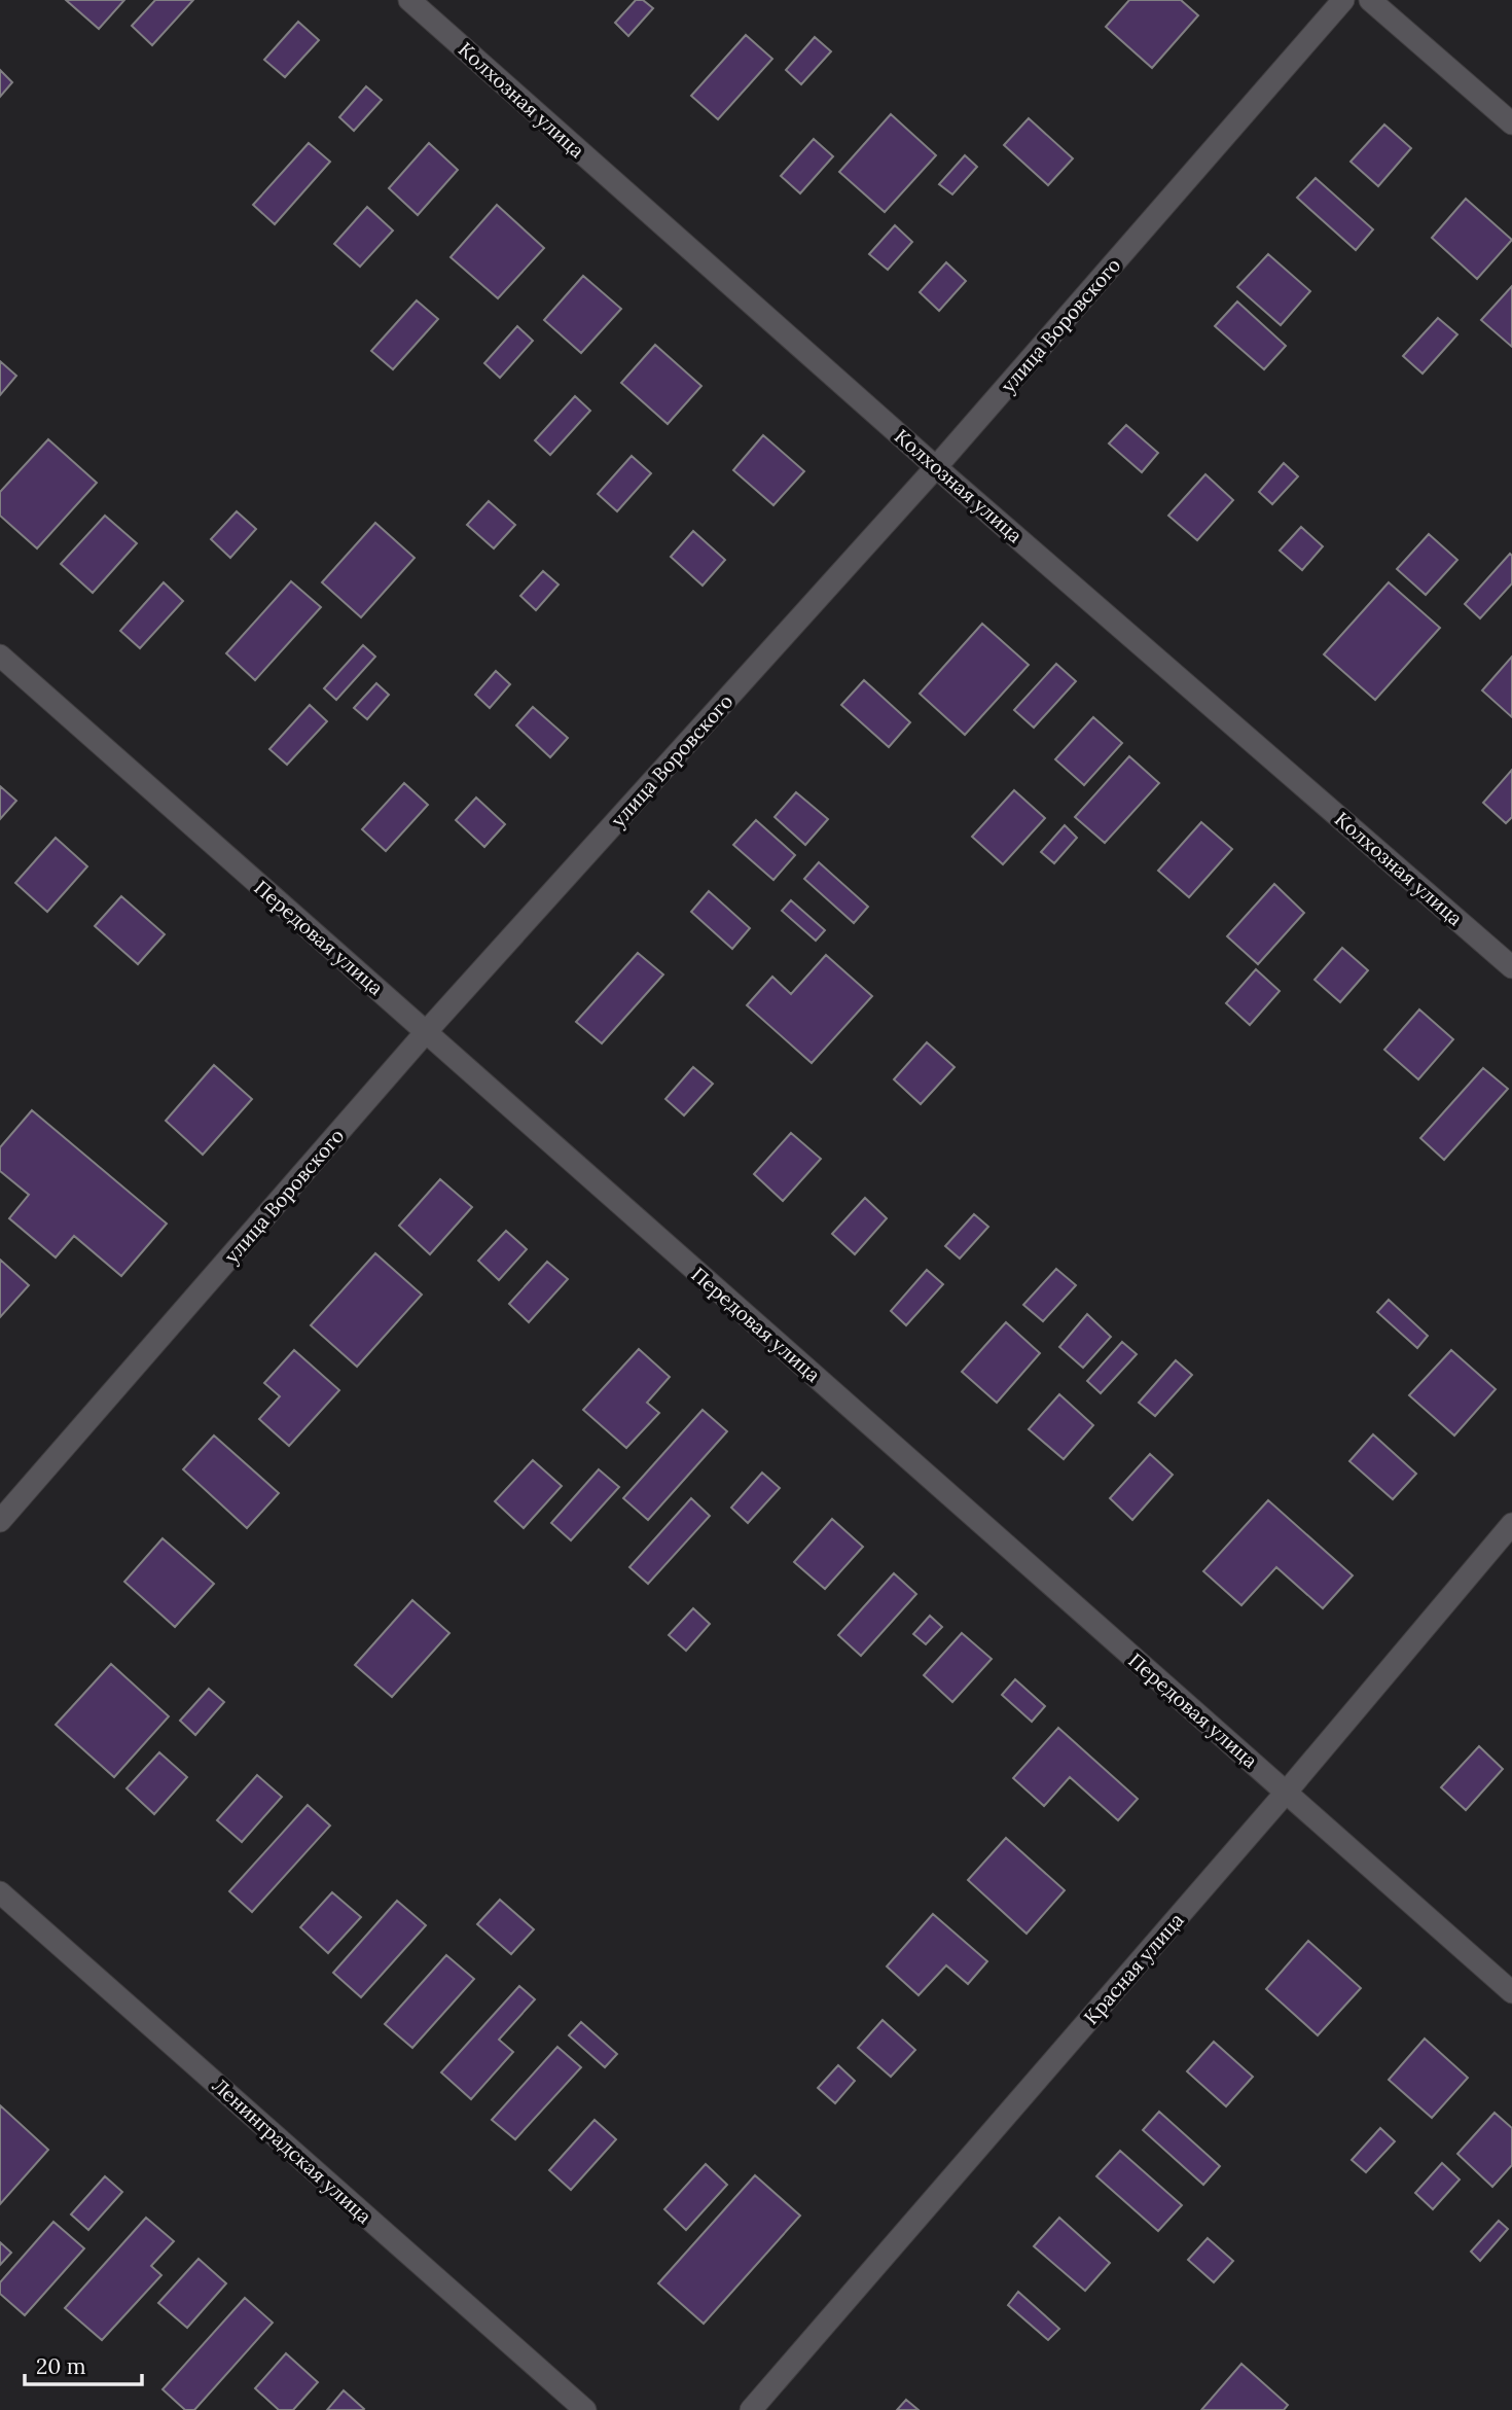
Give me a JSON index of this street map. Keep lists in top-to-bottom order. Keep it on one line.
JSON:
{"streets":{"street":["Колхозная улица","улица Воровского","Передовая улица","Красная улица","Ленинградская улица"]},"crossings":[["Колхозная улица","улица Воровского"],["улица Воровского","Передовая улица"],["Передовая улица","Красная улица"]],"scale_bar":"20 m"}
